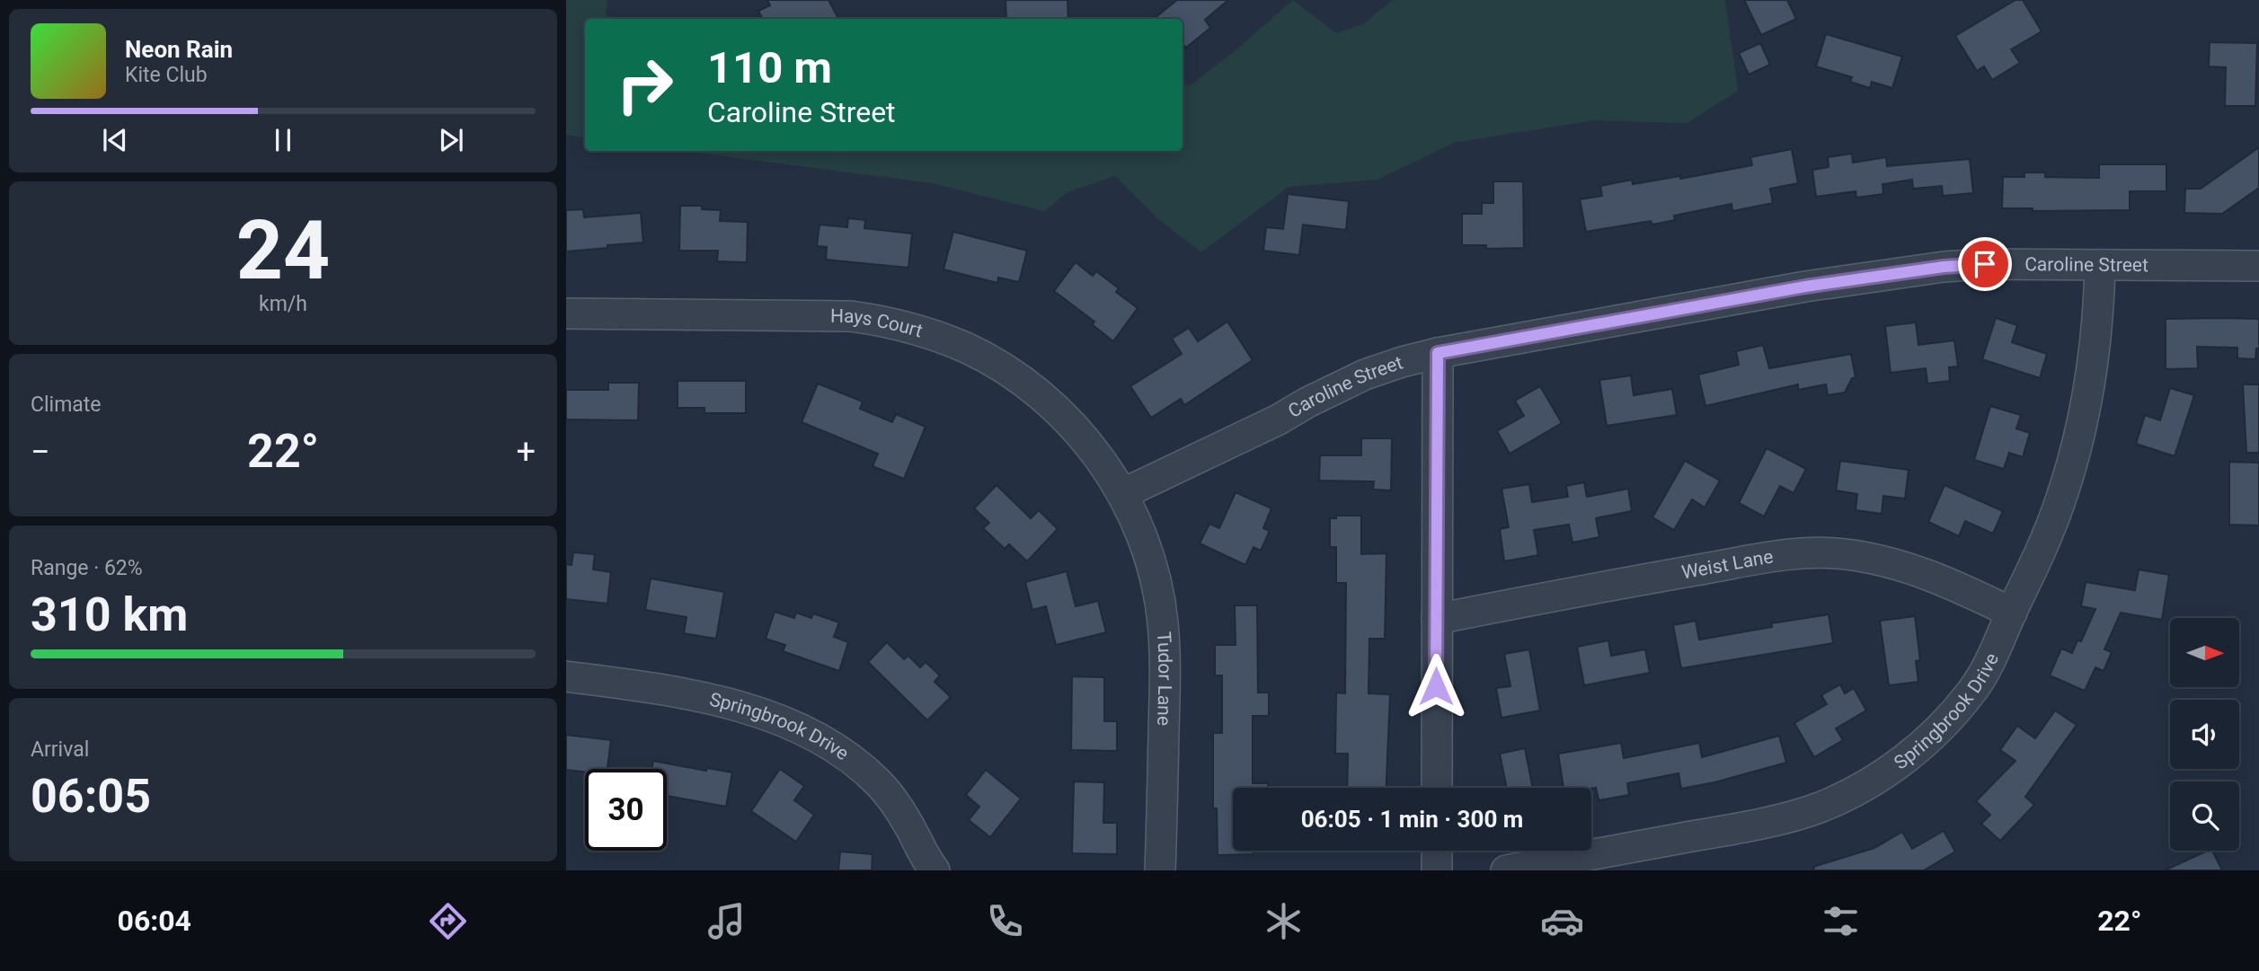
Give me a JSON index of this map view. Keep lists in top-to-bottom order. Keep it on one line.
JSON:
{"streets":{"street":["Caroline Street","Hays Court","Weist Lane","Tudor Lane","Springbrook Drive"]},"crossings":[["Caroline Street","Hays Court"],["Caroline Street","Tudor Lane"],["Caroline Street","Springbrook Drive"],["Hays Court","Tudor Lane"],["Weist Lane","Springbrook Drive"]],"north":"right","page":{"turn":["110 m","Caroline Street"],"song":["Neon Rain","Kite Club"],"tile":[["24","km/h"],"Climate",["Range · 62%","310 km"],["Arrival","06:05"]],"heat":["−","22°","+"],"limit":"30","trip":"06:05 · 1 min · 300 m","tabs":["06:04","22°"]}}
